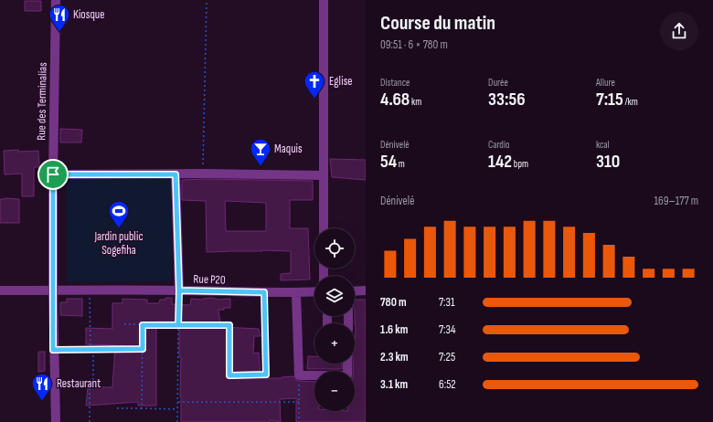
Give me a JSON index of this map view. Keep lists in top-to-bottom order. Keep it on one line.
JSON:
{"streets":{"street":["Rue des Terminalias","Rue P20"]},"crossings":[["Rue des Terminalias","Rue P20"]],"places":{"restaurant":["Kiosque","Restaurant"],"church":["Eglise"],"bar":["Maquis"],"sports":["Jardin public Sogefiha"]},"page":{"heading":["Course du matin","09:51 · 6 × 780 m"],"stats":[["Distance","4.68 km"],["Durée","33:56"],["Allure","7:15 /km"],["Dénivelé","54 m"],["Cardio","142 bpm"],["kcal","310"]],"chart":["Dénivelé","169–177 m"],"map_buttons":["+","−"],"list":[{"name":"780 m","note":"7:31"},{"name":"1.6 km","note":"7:34"},{"name":"2.3 km","note":"7:25"},{"name":"3.1 km","note":"6:52"}]}}
